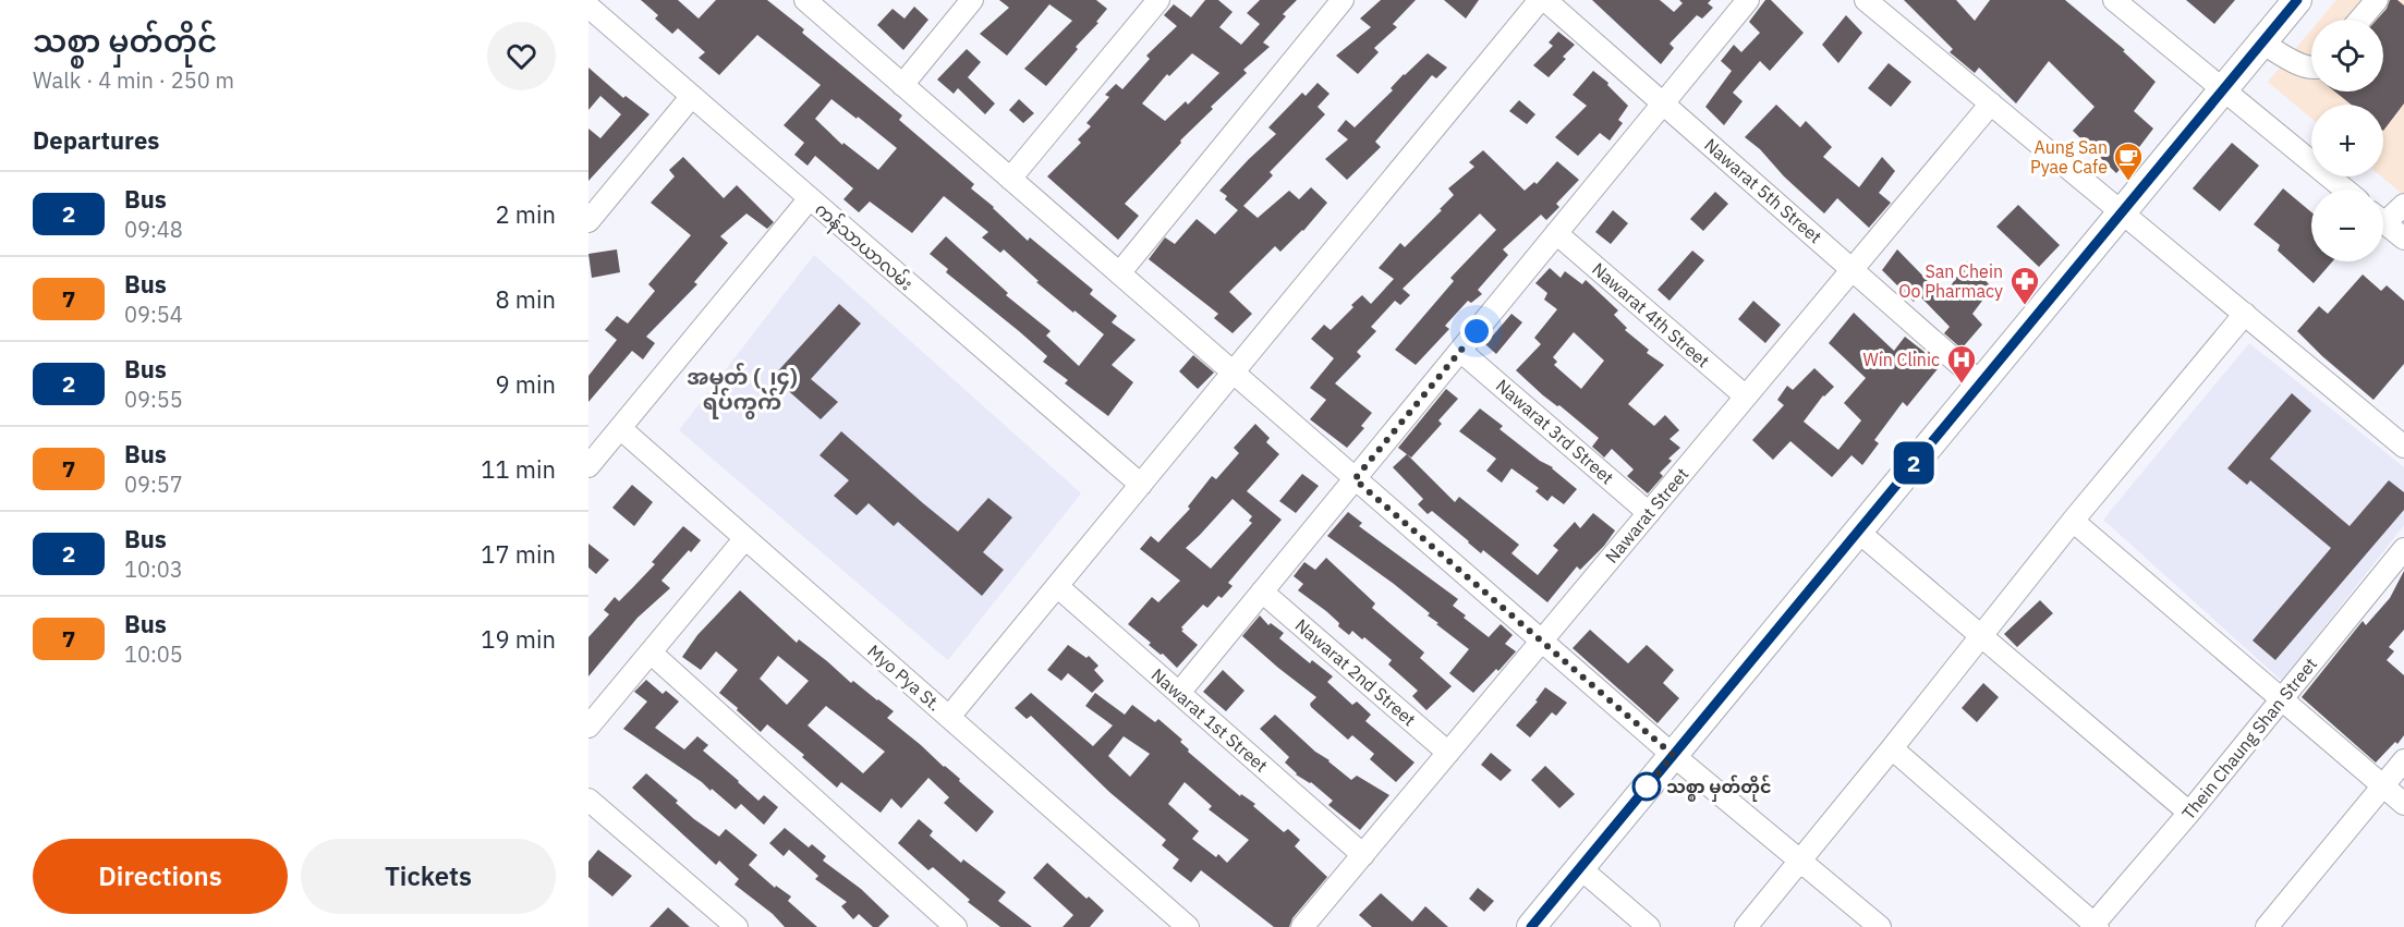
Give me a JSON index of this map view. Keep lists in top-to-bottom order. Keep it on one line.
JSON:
{"streets":{"street":["Nawarat 5th Street","ကန်သာယာလမ်း","Nawarat 4th Street","Nawarat 3rd Street","Nawarat Street","Nawarat 2nd Street","Myo Pya St.","Nawarat 1st Street","Thein Chaung Shan Street"]},"crossings":[["Nawarat 5th Street","Nawarat Street"],["Nawarat 4th Street","Nawarat Street"],["Nawarat 3rd Street","Nawarat Street"],["Nawarat Street","Nawarat 2nd Street"],["Nawarat Street","Nawarat 1st Street"]],"districts":["အမှတ် (၂၄) ရပ်ကွက်"],"places":{"cafe":["Aung San Pyae Cafe"],"pharmacy":["San Chein Oo Pharmacy"],"hospital":["Win Clinic"],"other":["သစ္စာ မှတ်တိုင်"]},"lines":["bus line 2"],"page":{"heading":[["သစ္စာ မှတ်တိုင်","Walk · 4 min · 250 m"],"Departures"],"on_map":"2","map_buttons":["+","−"],"list":[{"mark":"2","name":"Bus","note":"09:48","value":"2 min"},{"mark":"7","name":"Bus","note":"09:54","value":"8 min"},{"mark":"2","name":"Bus","note":"09:55","value":"9 min"},{"mark":"7","name":"Bus","note":"09:57","value":"11 min"},{"mark":"2","name":"Bus","note":"10:03","value":"17 min"},{"mark":"7","name":"Bus","note":"10:05","value":"19 min"}],"buttons":["Directions","Tickets"]}}
